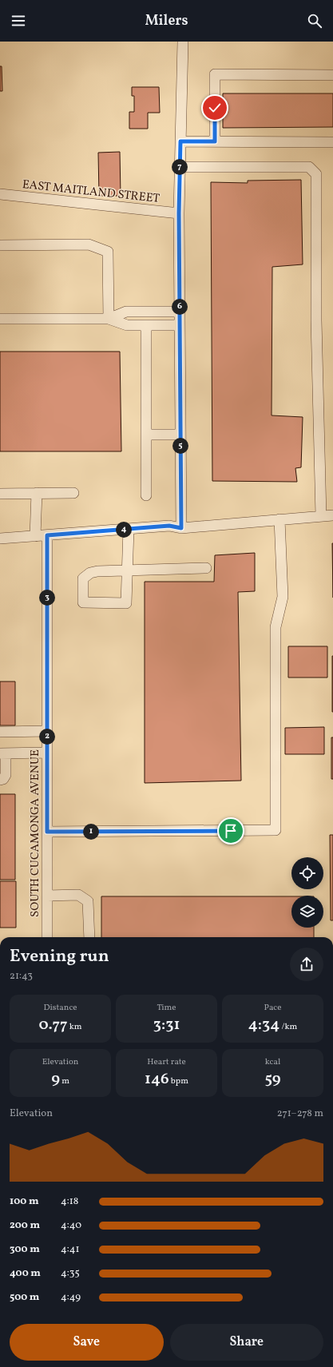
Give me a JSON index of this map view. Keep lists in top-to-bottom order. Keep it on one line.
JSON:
{"streets":{"street":["EAST MAITLAND STREET","SOUTH CUCAMONGA AVENUE"]},"page":{"header":"Milers","pins":["7","6","5","4","3","2","1"],"heading":["Evening run","21:43"],"stats":[["Distance","0.77 km"],["Time","3:31"],["Pace","4:34 /km"],["Elevation","9 m"],["Heart rate","146 bpm"],["kcal","59"]],"chart":["Elevation","271–278 m"],"list":[{"name":"100 m","note":"4:18"},{"name":"200 m","note":"4:40"},{"name":"300 m","note":"4:41"},{"name":"400 m","note":"4:35"},{"name":"500 m","note":"4:49"}],"buttons":["Save","Share"]}}
